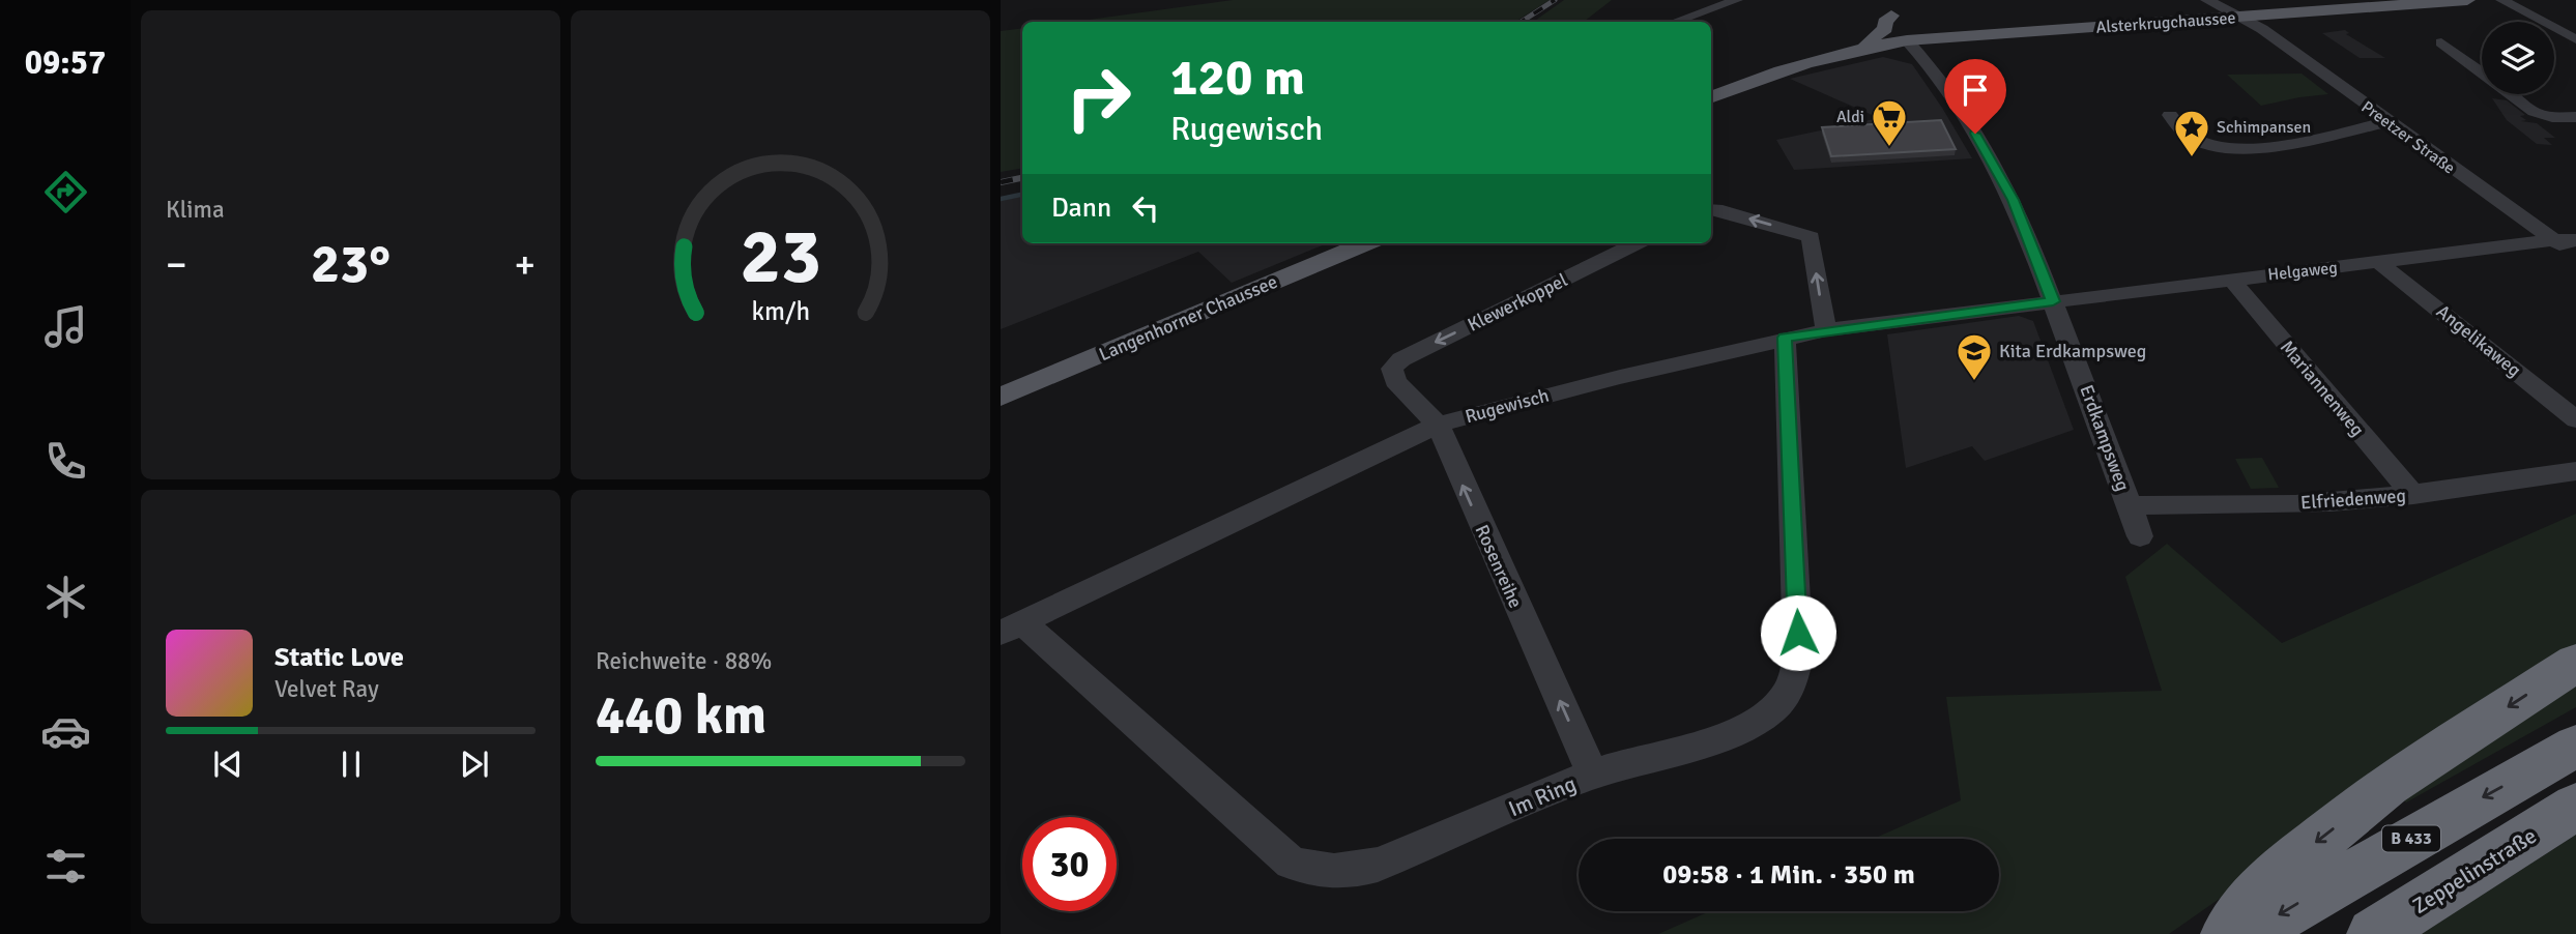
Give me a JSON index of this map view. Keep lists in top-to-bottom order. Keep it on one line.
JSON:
{"streets":{"highway":["B 433","Zeppelinstraße"],"main road":["Alsterkrugchaussee","Langenhorner Chaussee","Erdkampsweg"],"street":["Preetzer Straße","Helgaweg","Klewerkoppel","Angelikaweg","Mariannenweg","Rugewisch","Elfriedenweg","Rosenreihe","Im Ring"]},"crossings":[["Alsterkrugchaussee","Preetzer Straße"],["Alsterkrugchaussee","Erdkampsweg"],["Preetzer Straße","Helgaweg"],["Helgaweg","Angelikaweg"],["Helgaweg","Mariannenweg"],["Helgaweg","Rugewisch"],["Helgaweg","Erdkampsweg"],["Klewerkoppel","Rosenreihe"],["Mariannenweg","Elfriedenweg"],["Rugewisch","Erdkampsweg"],["Rugewisch","Rosenreihe"],["Rugewisch","Im Ring"],["Erdkampsweg","Elfriedenweg"],["Rosenreihe","Im Ring"]],"one_way":["Klewerkoppel","Rosenreihe"],"places":{"supermarket":["Aldi"],"place":["Schimpansen"],"school or university":["Kita Erdkampsweg"]},"page":{"tabs":"09:57","tile":["Klima",["Reichweite · 88%","440 km"]],"turn":["120 m","Rugewisch"],"then":"Dann","heat":["−","23°","+"],"song":["Static Love","Velvet Ray"],"limit":"30","trip":"09:58 · 1 Min. · 350 m","gauge":["23","km/h"]}}
